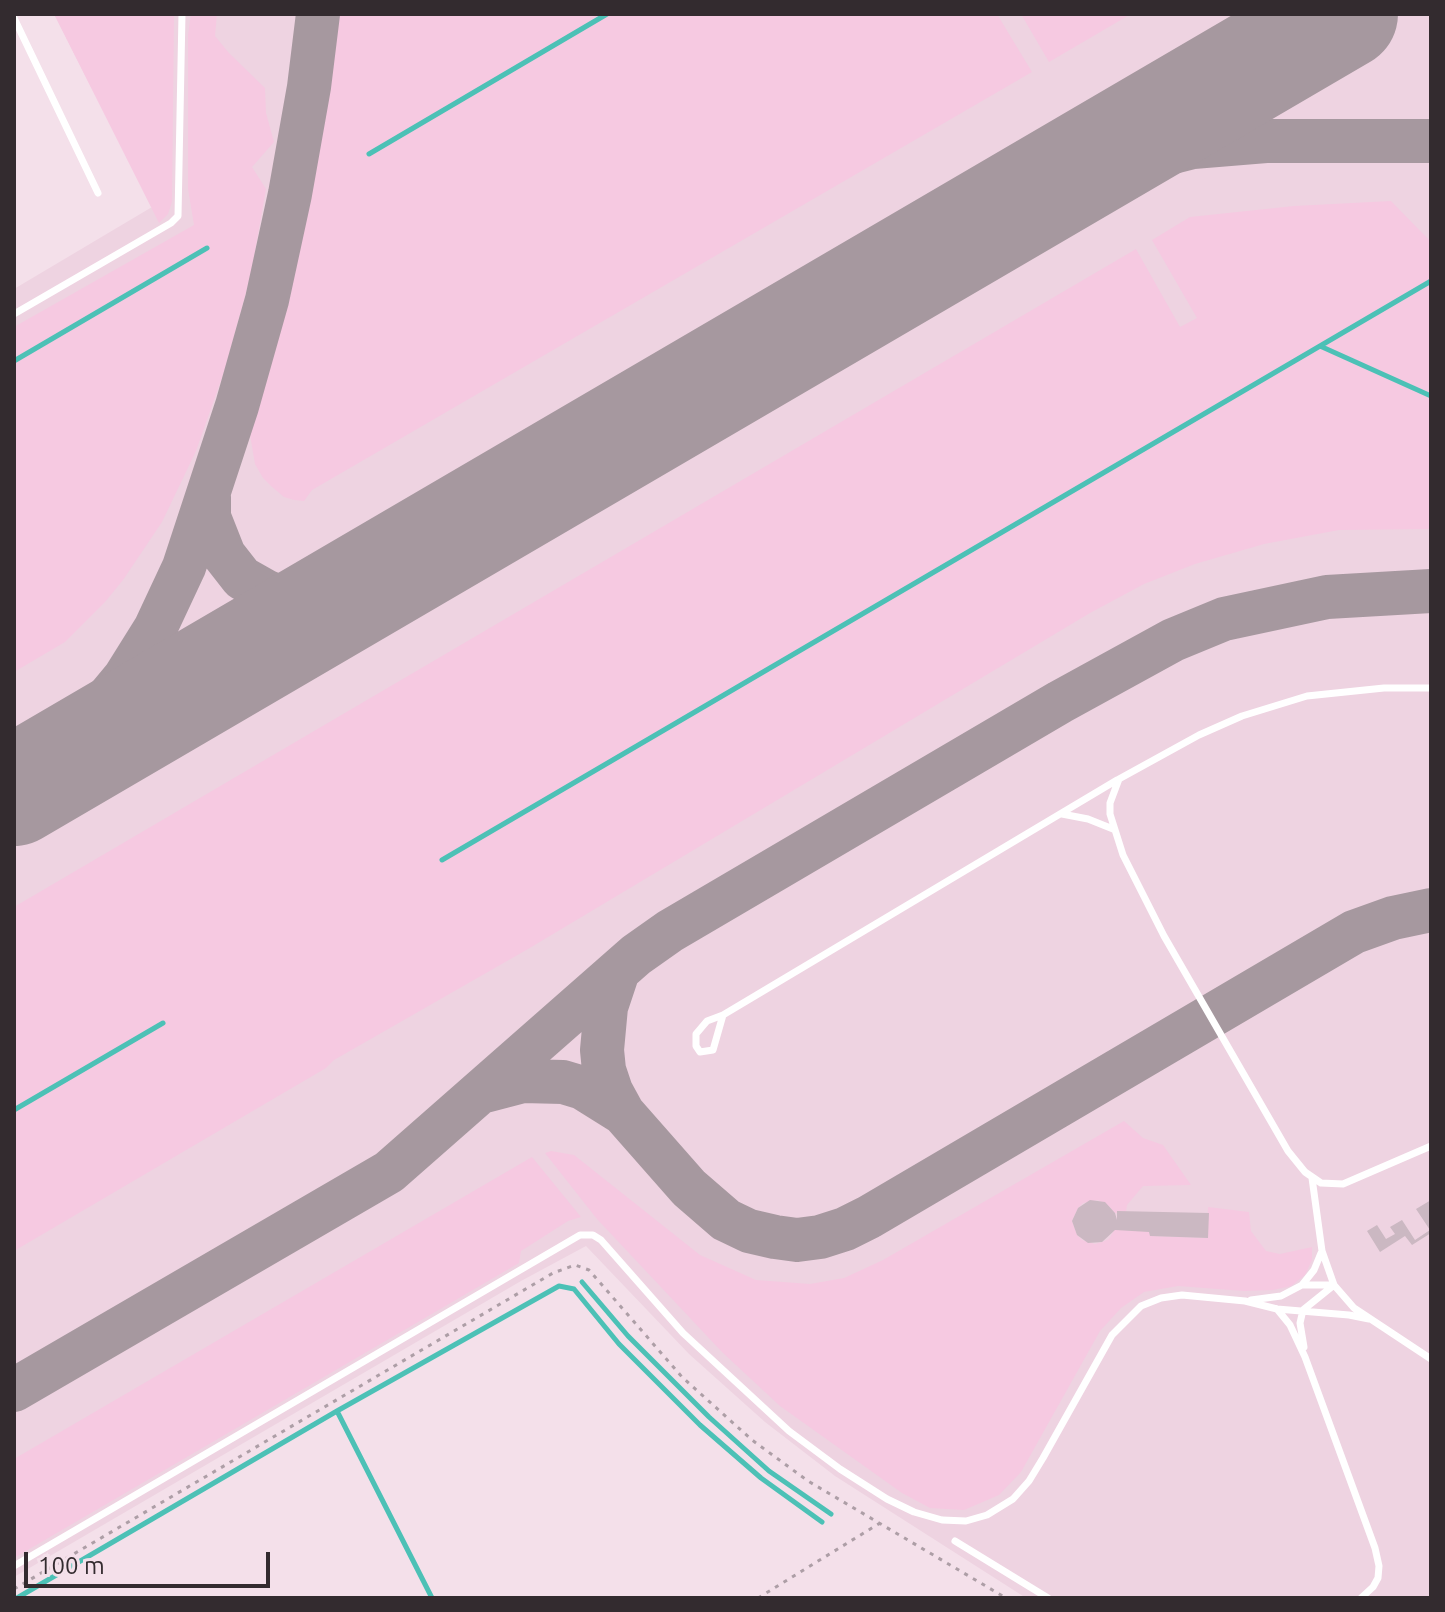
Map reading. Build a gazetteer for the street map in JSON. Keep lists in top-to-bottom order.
{
  "scale_bar": "100 m"
}
